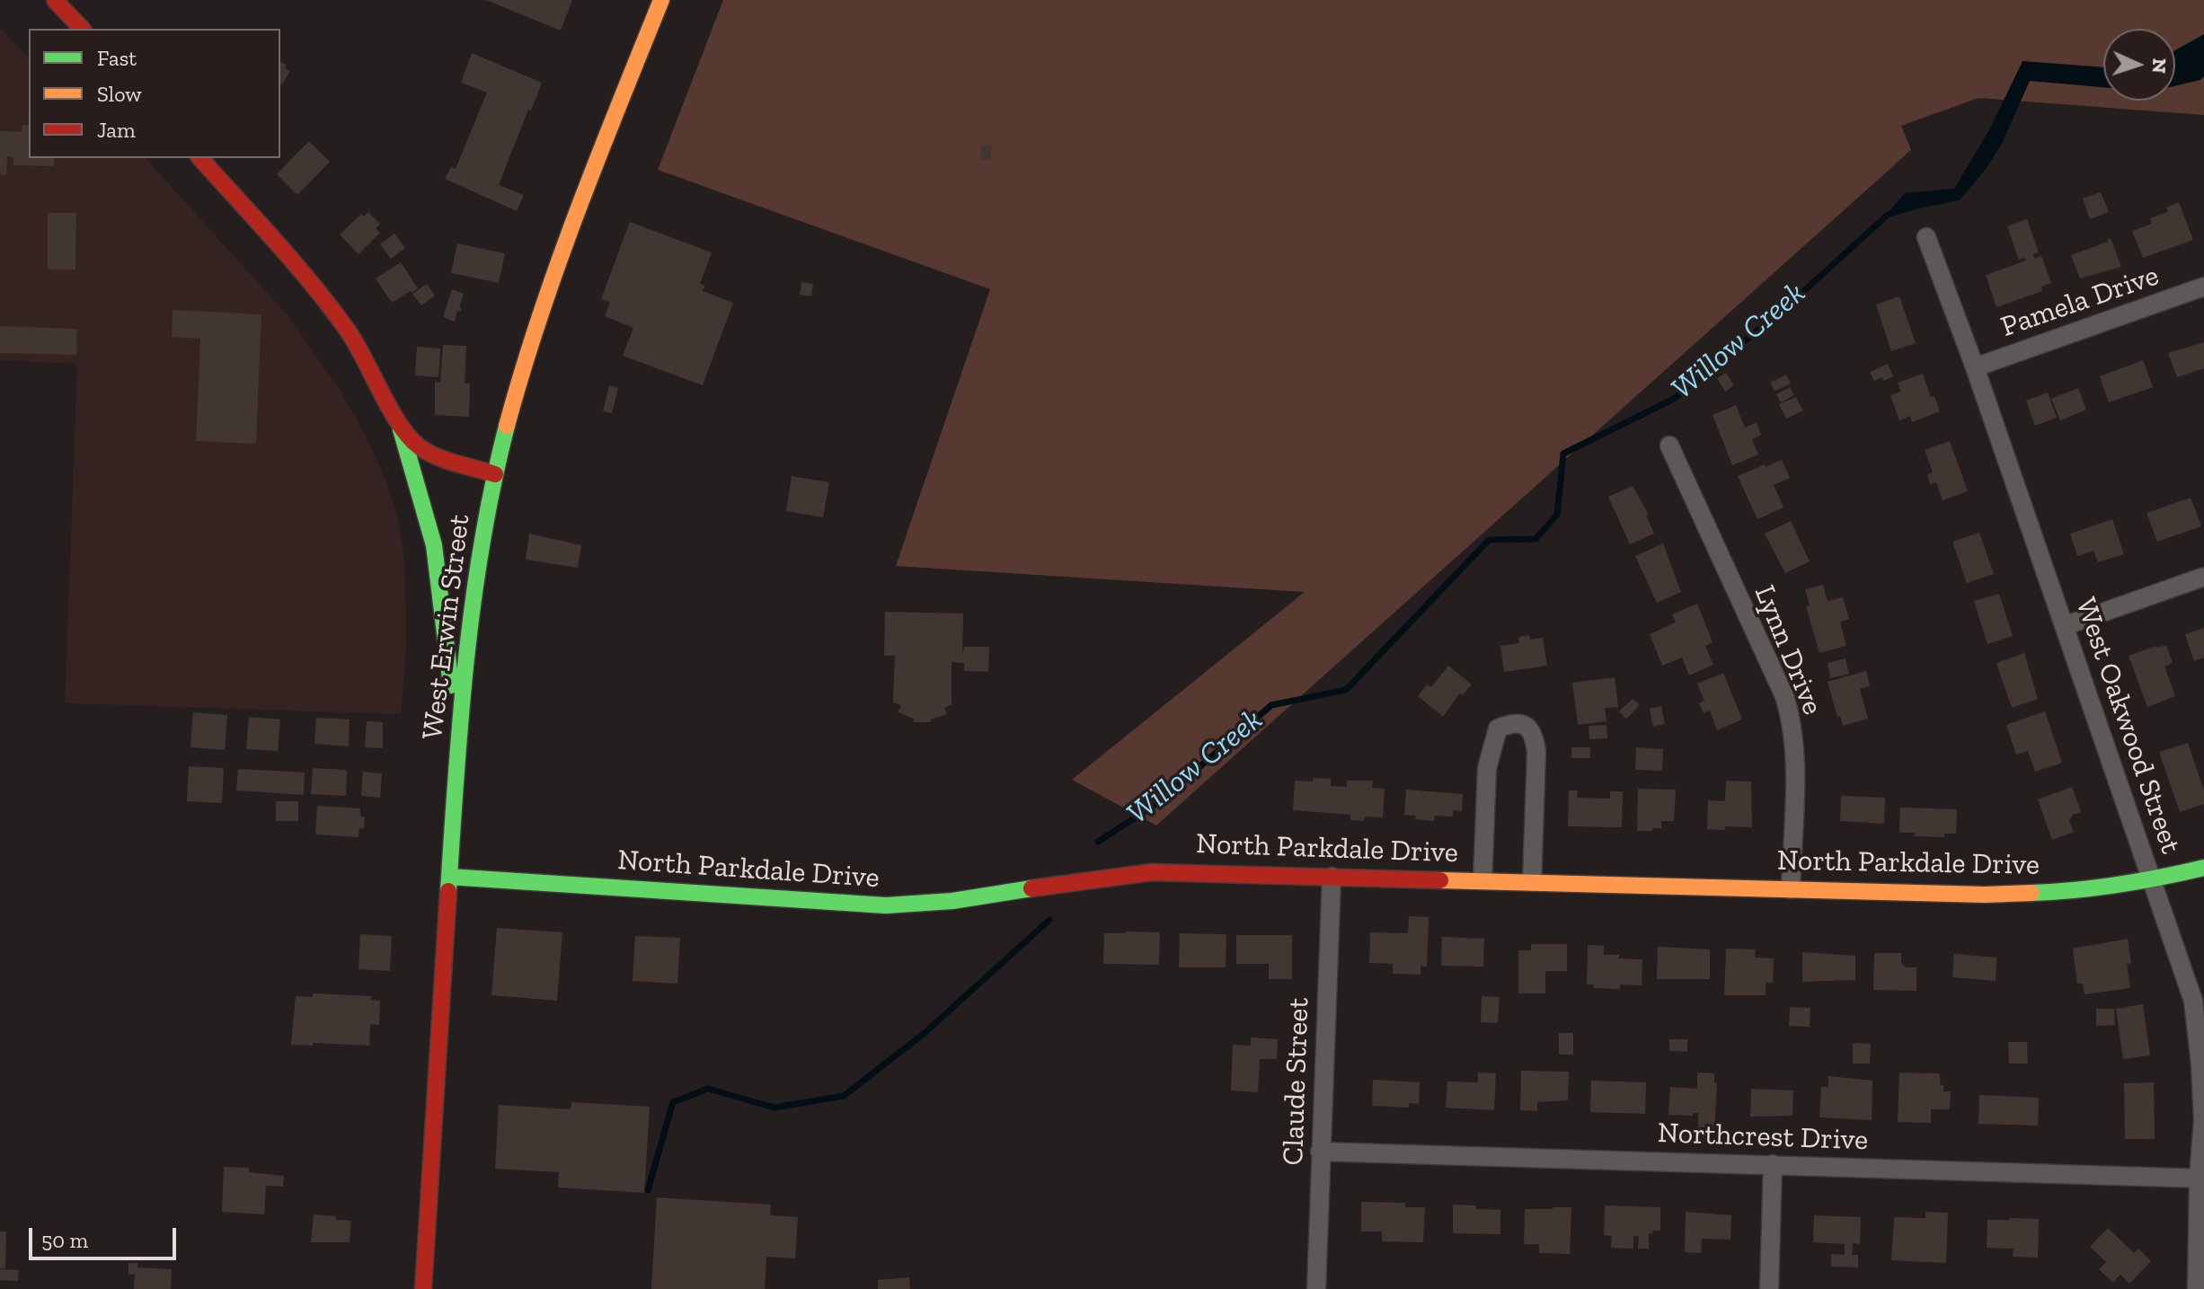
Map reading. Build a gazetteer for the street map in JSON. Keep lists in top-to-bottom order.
{
  "streets": {
    "street": [
      "Pamela Drive",
      "West Erwin Street",
      "Lynn Drive",
      "West Oakwood Street",
      "North Parkdale Drive",
      "Claude Street",
      "Northcrest Drive"
    ]
  },
  "crossings": [
    ["Pamela Drive", "West Oakwood Street"],
    ["West Erwin Street", "North Parkdale Drive"],
    ["Lynn Drive", "North Parkdale Drive"],
    ["West Oakwood Street", "North Parkdale Drive"],
    ["West Oakwood Street", "Northcrest Drive"],
    ["North Parkdale Drive", "Claude Street"],
    ["Claude Street", "Northcrest Drive"]
  ],
  "water": ["Willow Creek"],
  "legend": ["Fast", "Slow", "Jam"],
  "scale_bar": "50 m",
  "north": "right"
}
